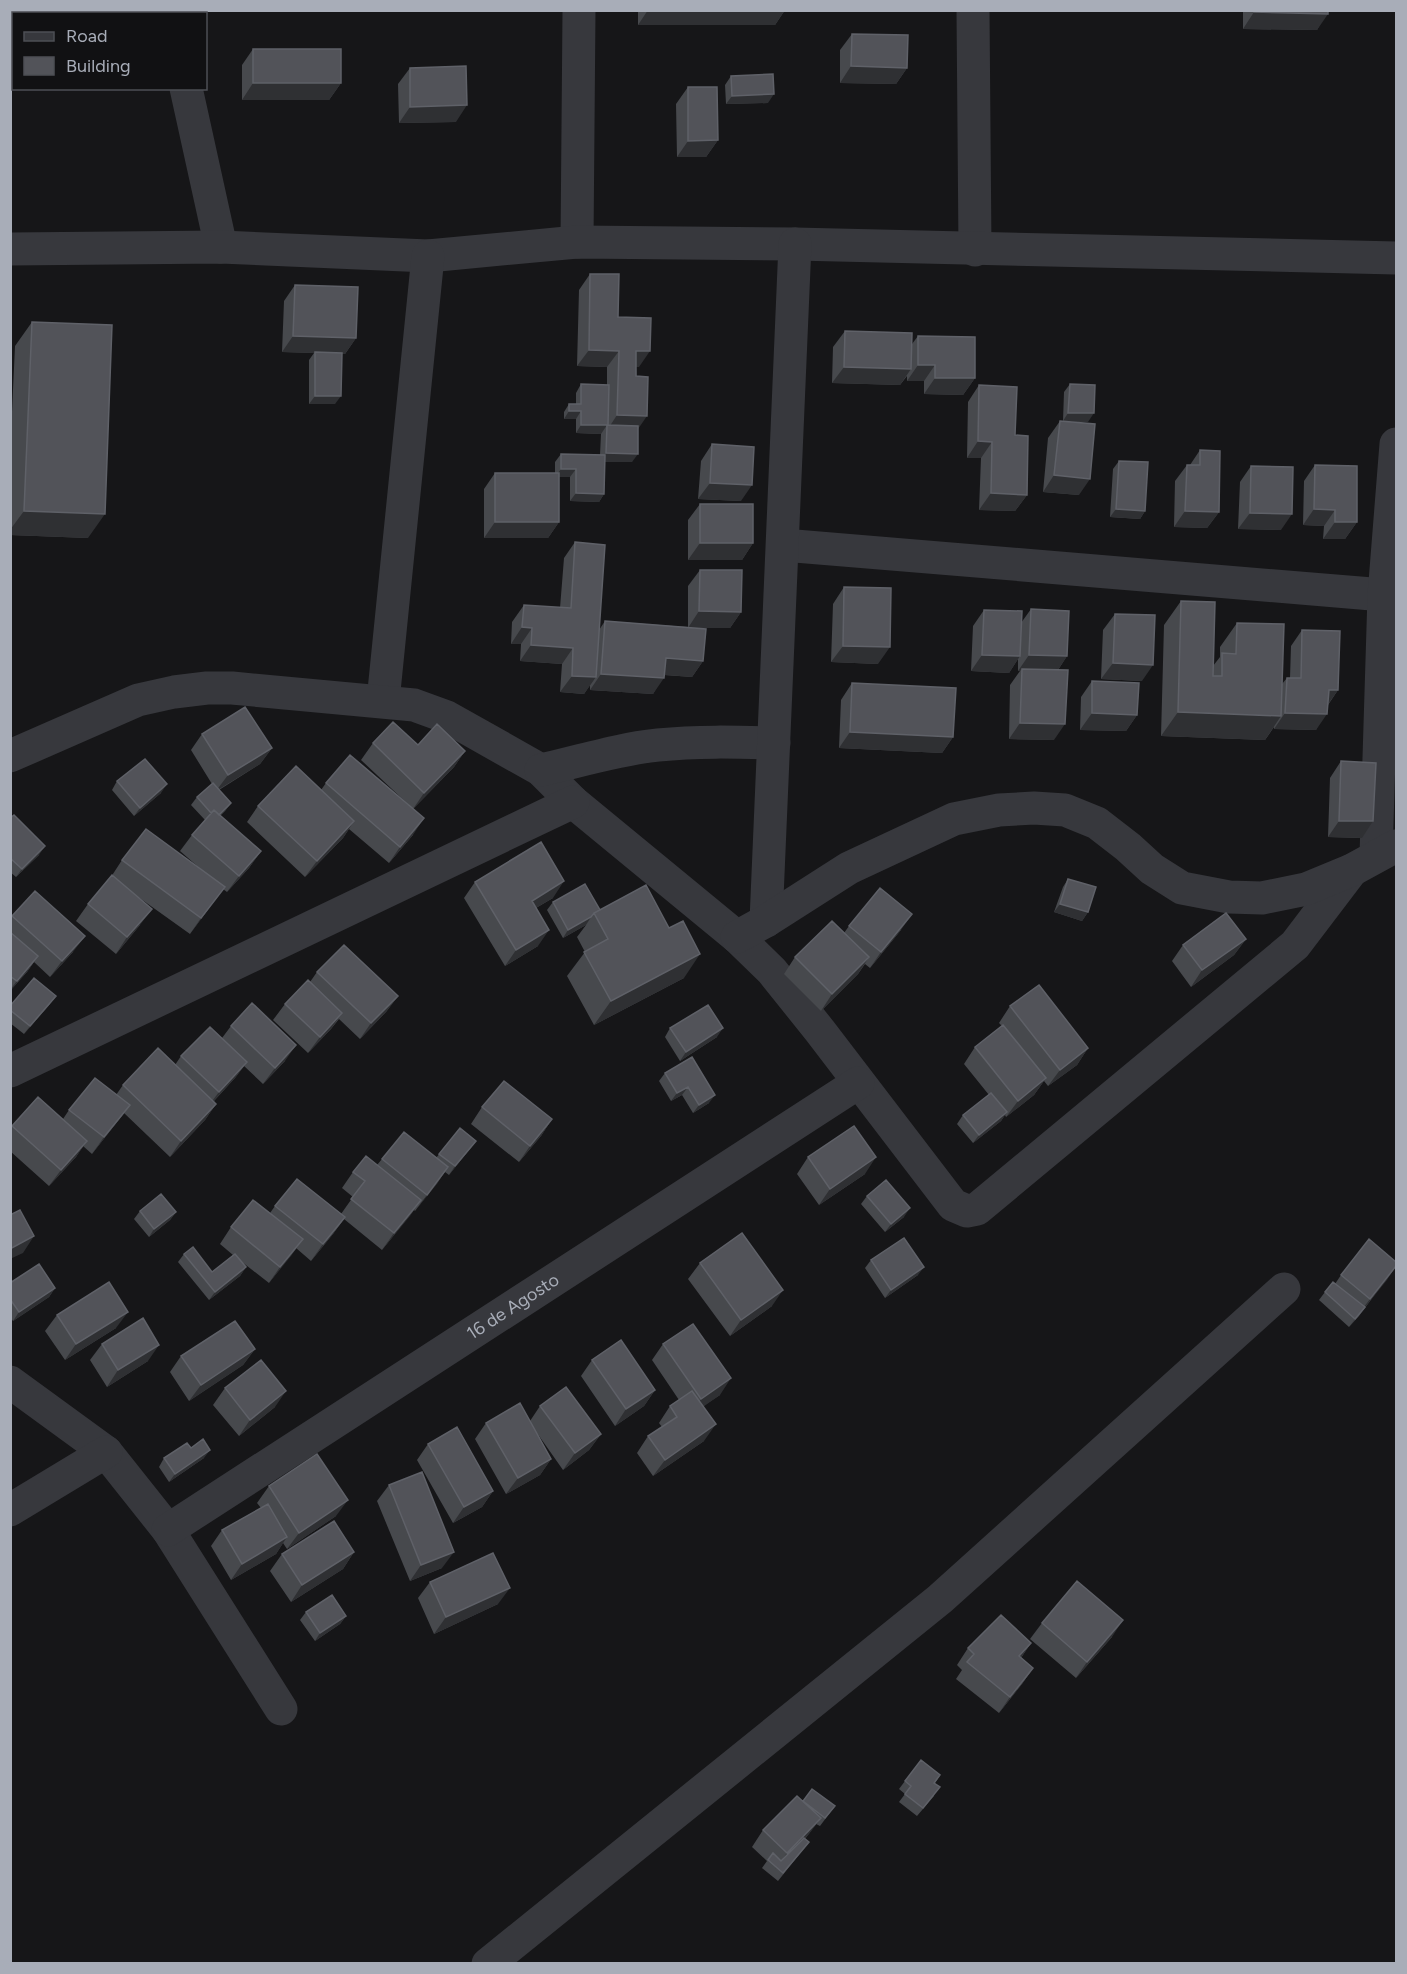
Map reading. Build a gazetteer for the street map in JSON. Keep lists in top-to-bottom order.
{
  "streets": {
    "street": ["16 de Agosto"]
  },
  "legend": ["Road", "Building"]
}
